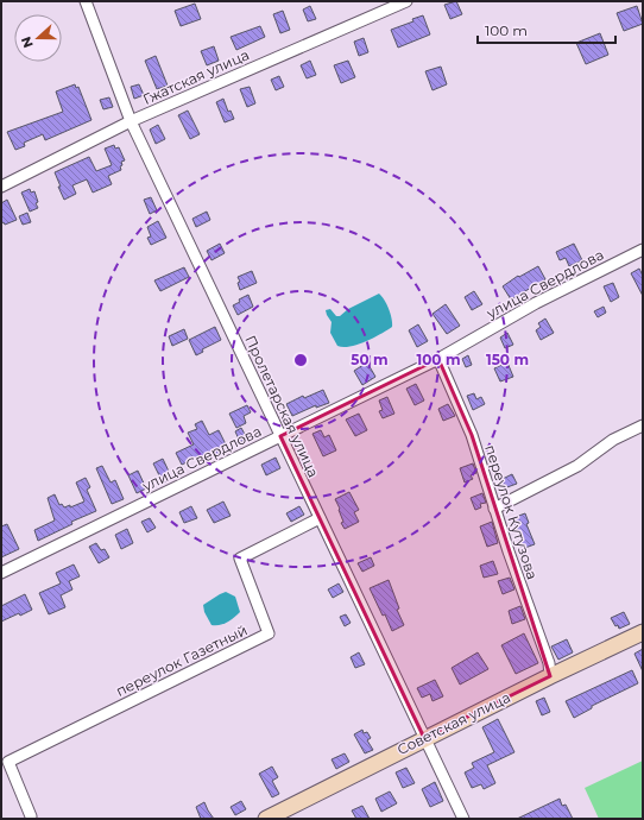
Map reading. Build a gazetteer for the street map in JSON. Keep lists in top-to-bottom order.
{
  "streets": {
    "main road": ["Советская улица"],
    "street": [
      "Гжатская улица",
      "улица Свердлова",
      "Пролетарская улица",
      "переулок Кутузова",
      "переулок Газетный"
    ]
  },
  "crossings": [
    ["Гжатская улица", "Пролетарская улица"],
    ["улица Свердлова", "Пролетарская улица"],
    ["улица Свердлова", "переулок Кутузова"],
    ["Пролетарская улица", "переулок Газетный"],
    ["Пролетарская улица", "Советская улица"],
    ["переулок Кутузова", "Советская улица"]
  ],
  "scale_bar": "100 m",
  "north": "left",
  "rings": ["50 m", "100 m", "150 m"]
}
